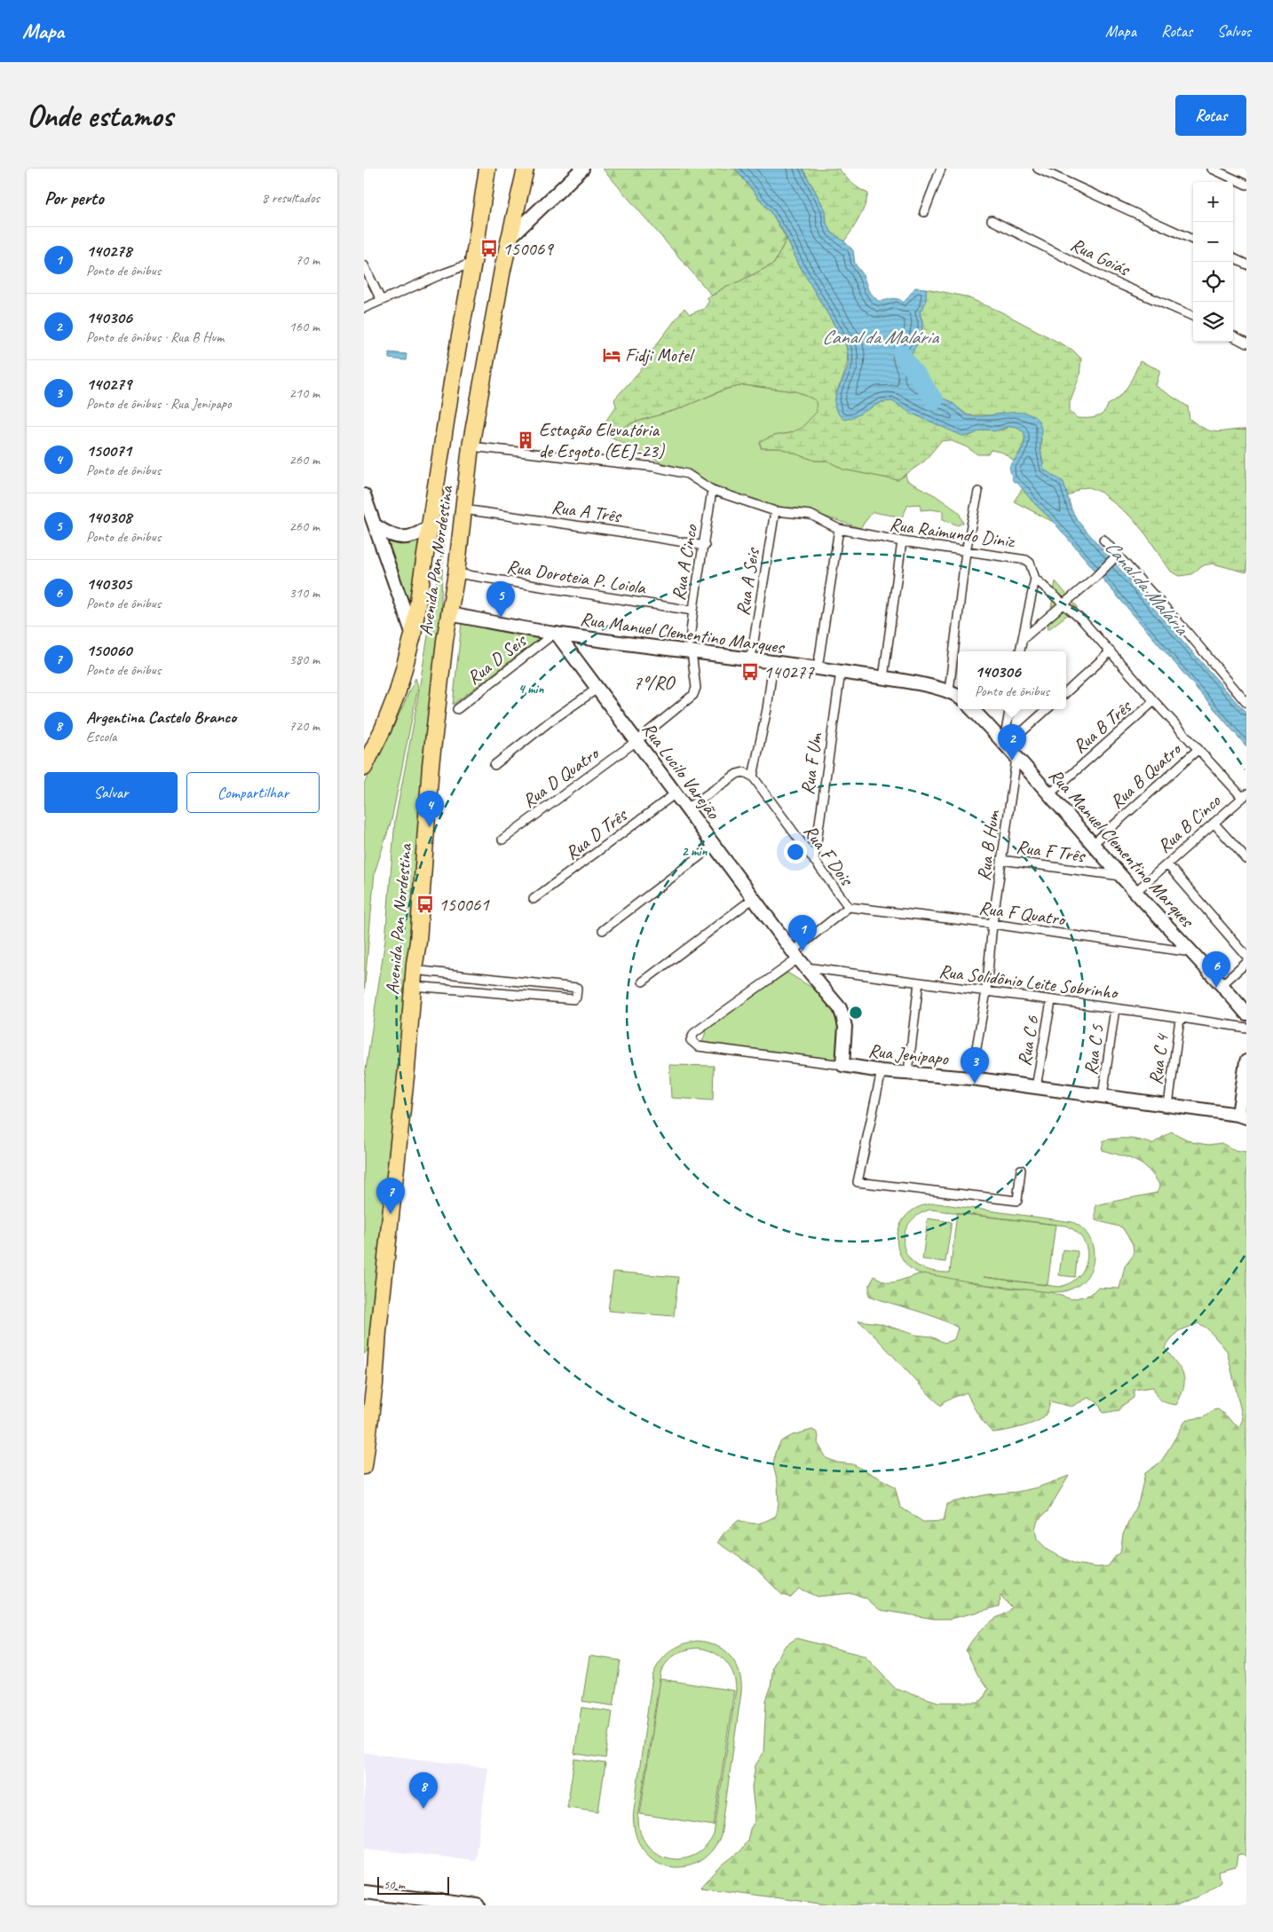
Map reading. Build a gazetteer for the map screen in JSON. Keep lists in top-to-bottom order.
{
  "streets": {
    "highway": ["Avenida Pan Nordestina"],
    "street": [
      "Rua Goiás",
      "Rua A Três",
      "Rua Raimundo Diniz",
      "Rua A Cinco",
      "Rua Doroteia P. Loiola",
      "Rua A Seis",
      "Rua Manuel Clementino Marques",
      "Rua D Seis",
      "Rua B Três",
      "Rua F Um",
      "Rua Lucilo Varejão",
      "Rua B Quatro",
      "Rua D Quatro",
      "Rua B Cinco",
      "Rua D Três",
      "Rua B Hum",
      "Rua F Três",
      "Rua F Dois",
      "Rua F Quatro",
      "Rua Solidônio Leite Sobrinho",
      "Rua C 6",
      "Rua C 5",
      "Rua Jenipapo",
      "Rua C 4"
    ]
  },
  "crossings": [
    ["Rua A Três", "Avenida Pan Nordestina"],
    ["Rua A Três", "Rua A Cinco"],
    ["Rua Raimundo Diniz", "Avenida Pan Nordestina"],
    ["Rua Raimundo Diniz", "Rua A Cinco"],
    ["Rua Raimundo Diniz", "Rua A Seis"],
    ["Rua Raimundo Diniz", "Rua B Três"],
    ["Rua Raimundo Diniz", "Rua B Quatro"],
    ["Rua Raimundo Diniz", "Rua B Cinco"],
    ["Avenida Pan Nordestina", "Rua Doroteia P. Loiola"],
    ["Avenida Pan Nordestina", "Rua Manuel Clementino Marques"],
    ["Rua A Cinco", "Rua Doroteia P. Loiola"],
    ["Rua A Cinco", "Rua Manuel Clementino Marques"],
    ["Rua A Cinco", "Rua Lucilo Varejão"],
    ["Rua A Cinco", "Rua D Quatro"],
    ["Rua A Seis", "Rua Manuel Clementino Marques"],
    ["Rua Manuel Clementino Marques", "Rua D Seis"],
    ["Rua Manuel Clementino Marques", "Rua B Três"],
    ["Rua Manuel Clementino Marques", "Rua F Um"],
    ["Rua Manuel Clementino Marques", "Rua Lucilo Varejão"],
    ["Rua Manuel Clementino Marques", "Rua B Quatro"],
    ["Rua Manuel Clementino Marques", "Rua B Cinco"],
    ["Rua Manuel Clementino Marques", "Rua B Hum"],
    ["Rua Manuel Clementino Marques", "Rua F Três"],
    ["Rua Manuel Clementino Marques", "Rua F Quatro"],
    ["Rua D Seis", "Rua Lucilo Varejão"],
    ["Rua F Um", "Rua F Dois"],
    ["Rua Lucilo Varejão", "Rua D Quatro"],
    ["Rua Lucilo Varejão", "Rua D Três"],
    ["Rua Lucilo Varejão", "Rua Solidônio Leite Sobrinho"],
    ["Rua Lucilo Varejão", "Rua Jenipapo"],
    ["Rua B Hum", "Rua F Três"],
    ["Rua B Hum", "Rua F Quatro"],
    ["Rua B Hum", "Rua Solidônio Leite Sobrinho"],
    ["Rua B Hum", "Rua Jenipapo"],
    ["Rua F Dois", "Rua F Quatro"],
    ["Rua Solidônio Leite Sobrinho", "Rua C 6"],
    ["Rua Solidônio Leite Sobrinho", "Rua C 5"],
    ["Rua Solidônio Leite Sobrinho", "Rua Jenipapo"],
    ["Rua Solidônio Leite Sobrinho", "Rua C 4"],
    ["Rua C 6", "Rua Jenipapo"],
    ["Rua C 5", "Rua Jenipapo"],
    ["Rua Jenipapo", "Rua C 4"]
  ],
  "districts": ["7º/RO"],
  "water": ["Canal da Malária"],
  "places": {
    "bus stop": ["150069", "140277", "150061"],
    "hotel": ["Fidji Motel"],
    "building": ["Estação Elevatória de Esgoto (EEJ-23)"]
  },
  "scale_bar": "50 m",
  "page": {
    "header": "Mapa",
    "nav": ["Mapa", "Rotas", "Salvos"],
    "buttons": [
      "Rotas",
      ["Salvar", "Compartilhar"]
    ],
    "title": "Onde estamos",
    "heading": ["Por perto", "8 resultados"],
    "map_buttons": ["+", "−"],
    "list": [
      {
        "mark": "1",
        "name": "140278",
        "note": "Ponto de ônibus",
        "value": "70 m"
      },
      {
        "mark": "2",
        "name": "140306",
        "note": "Ponto de ônibus · Rua B Hum",
        "value": "160 m"
      },
      {
        "mark": "3",
        "name": "140279",
        "note": "Ponto de ônibus · Rua Jenipapo",
        "value": "210 m"
      },
      {
        "mark": "4",
        "name": "150071",
        "note": "Ponto de ônibus",
        "value": "260 m"
      },
      {
        "mark": "5",
        "name": "140308",
        "note": "Ponto de ônibus",
        "value": "260 m"
      },
      {
        "mark": "6",
        "name": "140305",
        "note": "Ponto de ônibus",
        "value": "310 m"
      },
      {
        "mark": "7",
        "name": "150060",
        "note": "Ponto de ônibus",
        "value": "380 m"
      },
      {
        "mark": "8",
        "name": "Argentina Castelo Branco",
        "note": "Escola",
        "value": "720 m"
      }
    ],
    "pins": [
      "5",
      "2",
      "4",
      "1",
      "6",
      "3",
      "7",
      "8"
    ],
    "popup": ["140306", "Ponto de ônibus"],
    "scale": "50 m"
  },
  "rings": ["4 min", "2 min"]
}
